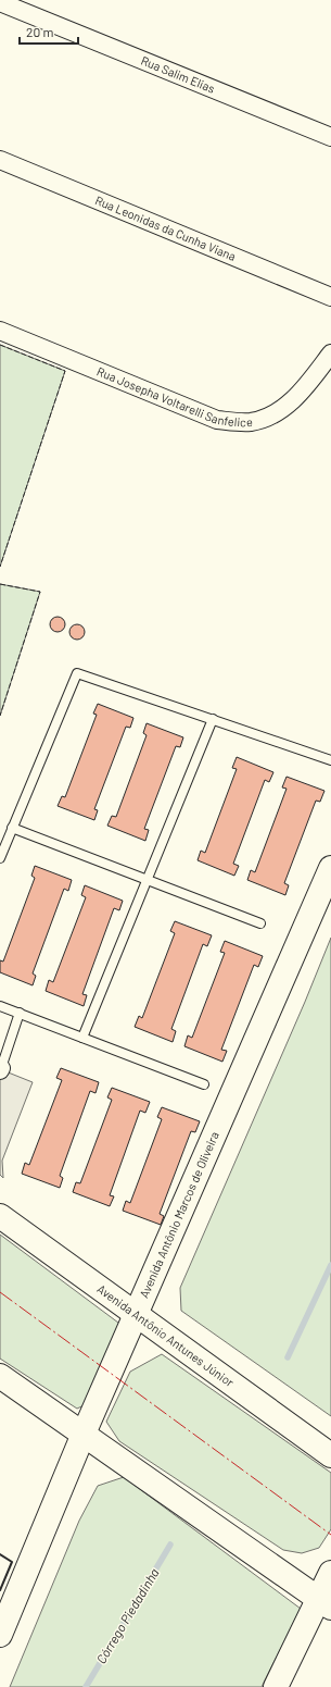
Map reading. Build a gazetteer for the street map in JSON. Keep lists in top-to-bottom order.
{
  "streets": {
    "main road": ["Avenida Antônio Marcos de Oliveira", "Avenida Antônio Antunes Júnior"],
    "street": ["Rua Salim Elias", "Rua Leonidas da Cunha Viana", "Rua Josepha Voltarelli Sanfelice"]
  },
  "crossings": [
    ["Avenida Antônio Marcos de Oliveira", "Avenida Antônio Antunes Júnior"]
  ],
  "water": ["Córrego Piedadinha"],
  "scale_bar": "20 m"
}
